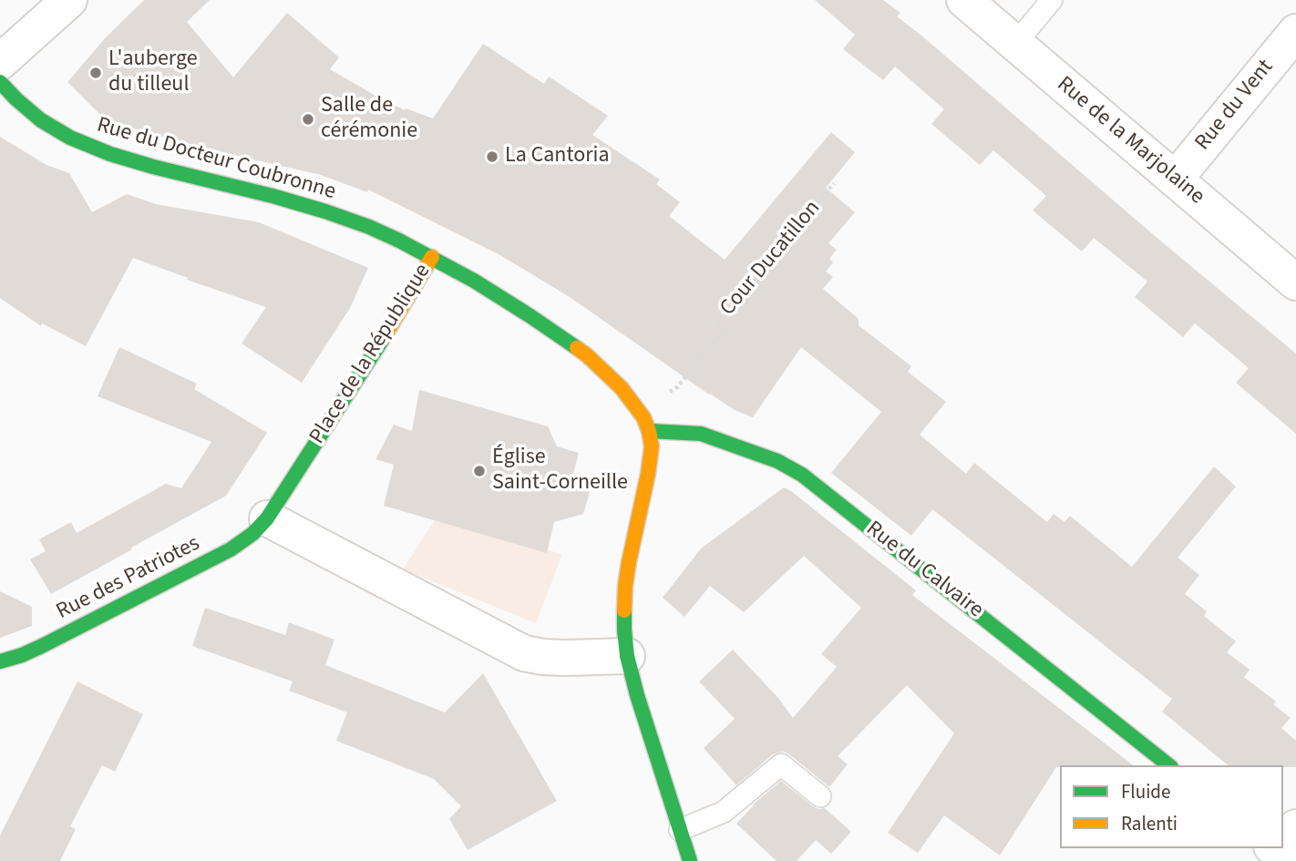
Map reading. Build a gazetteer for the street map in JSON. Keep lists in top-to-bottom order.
{
  "streets": {
    "street": [
      "Rue du Vent",
      "Rue de la Marjolaine",
      "Rue du Docteur Coubronne",
      "Place de la République",
      "Rue du Calvaire",
      "Rue des Patriotes"
    ],
    "path": ["Cour Ducatillon"]
  },
  "crossings": [
    ["Rue du Vent", "Rue de la Marjolaine"],
    ["Rue du Docteur Coubronne", "Place de la République"],
    ["Cour Ducatillon", "Place de la République"],
    ["Place de la République", "Rue du Calvaire"],
    ["Place de la République", "Rue des Patriotes"]
  ],
  "places": [
    "L'auberge du tilleul",
    "Salle de cérémonie",
    "La Cantoria",
    "Église Saint-Corneille"
  ],
  "legend": ["Fluide", "Ralenti"]
}
